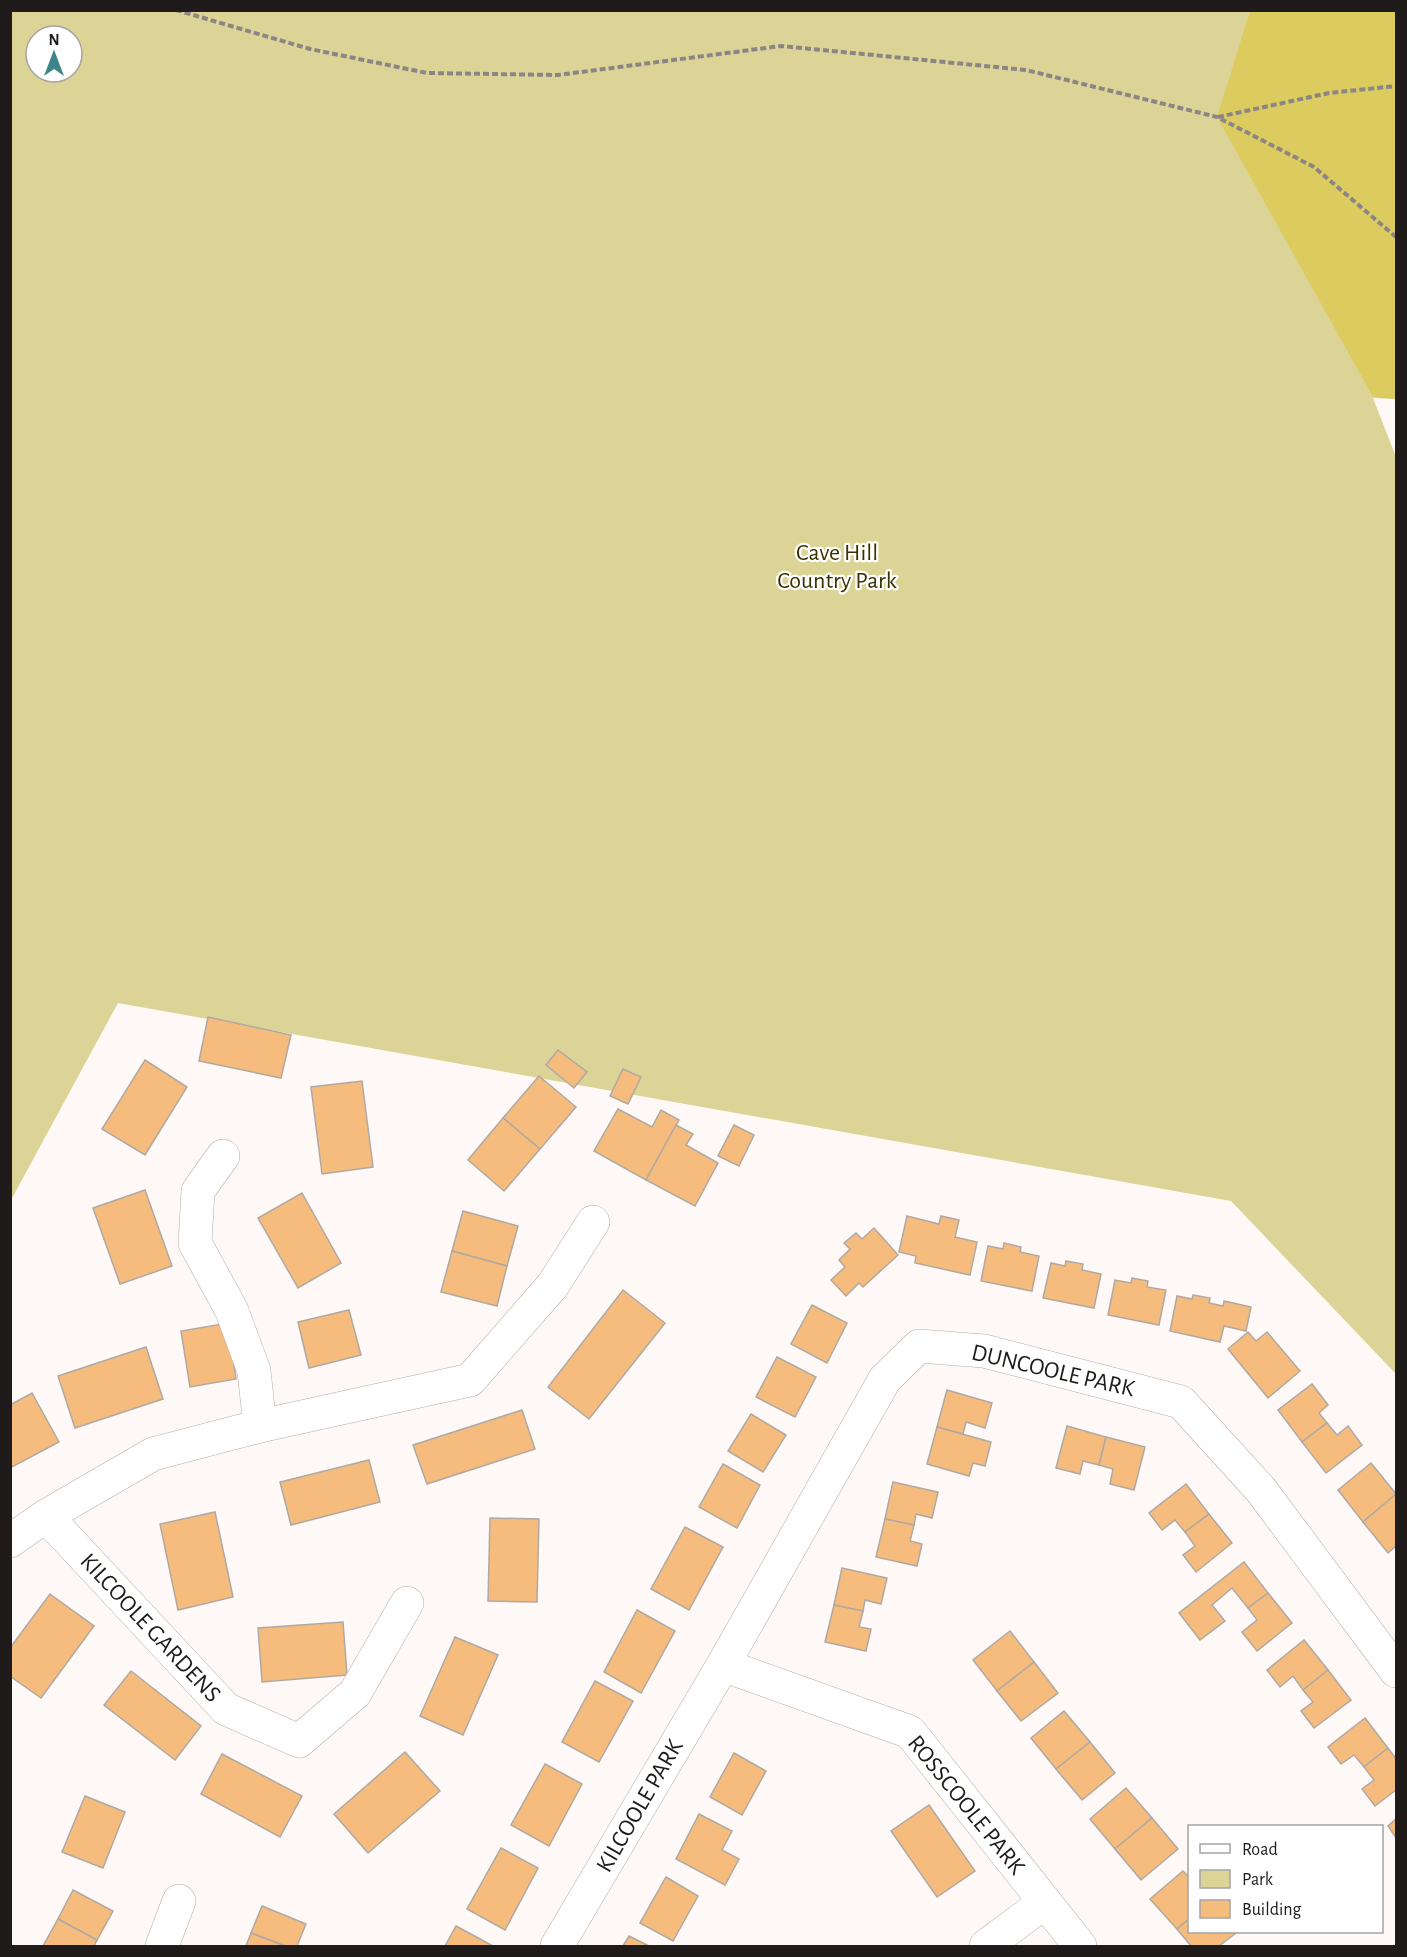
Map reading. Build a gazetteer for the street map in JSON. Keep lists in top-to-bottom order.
{
  "streets": {
    "street": [
      "DUNCOOLE PARK",
      "KILCOOLE GARDENS",
      "ROSSCOOLE PARK",
      "KILCOOLE PARK"
    ]
  },
  "crossings": [
    ["DUNCOOLE PARK", "ROSSCOOLE PARK"],
    ["DUNCOOLE PARK", "KILCOOLE PARK"],
    ["ROSSCOOLE PARK", "KILCOOLE PARK"]
  ],
  "parks": ["Cave Hill Country Park"],
  "legend": ["Road", "Park", "Building"],
  "north": "top"
}
